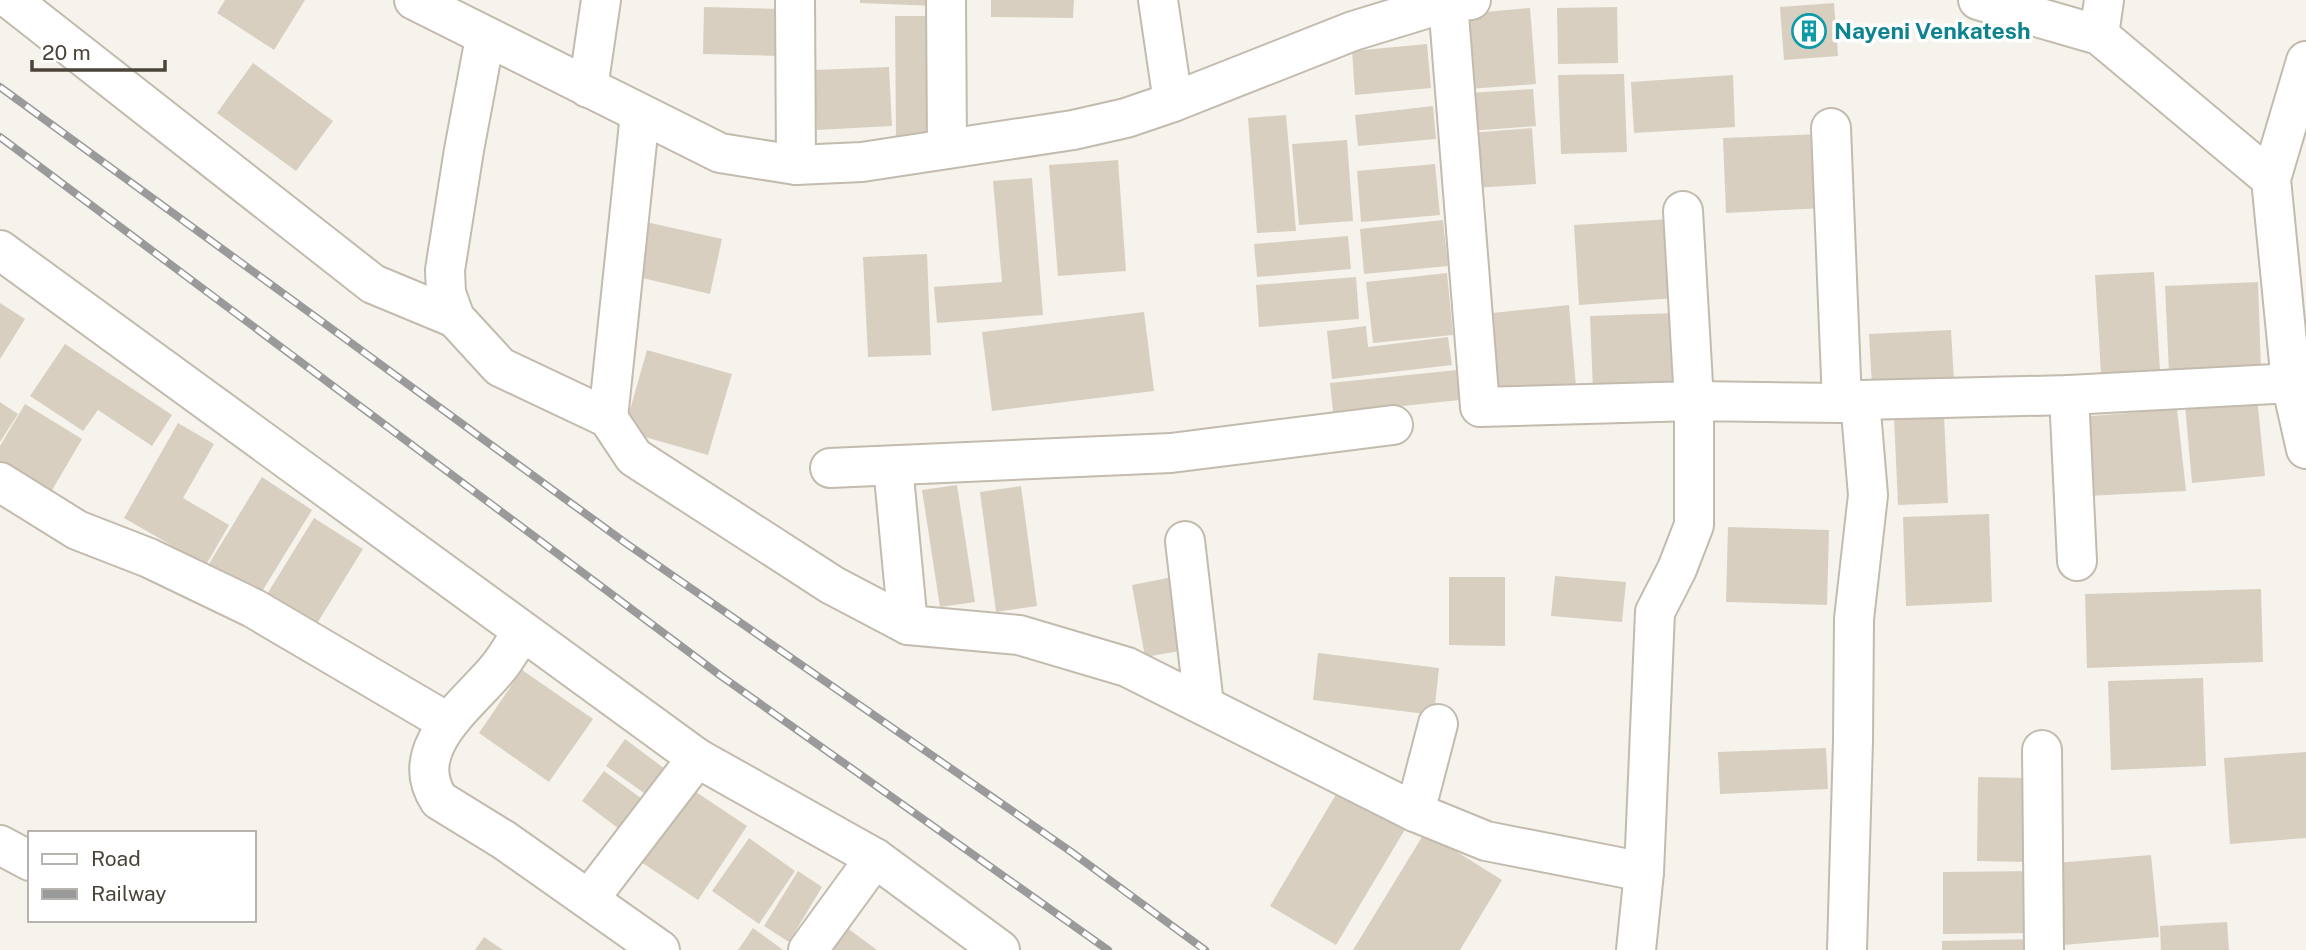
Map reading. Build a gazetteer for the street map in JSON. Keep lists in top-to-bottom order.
{
  "places": {
    "building": ["Nayeni Venkatesh"]
  },
  "legend": ["Road", "Railway"],
  "scale_bar": "20 m"
}
